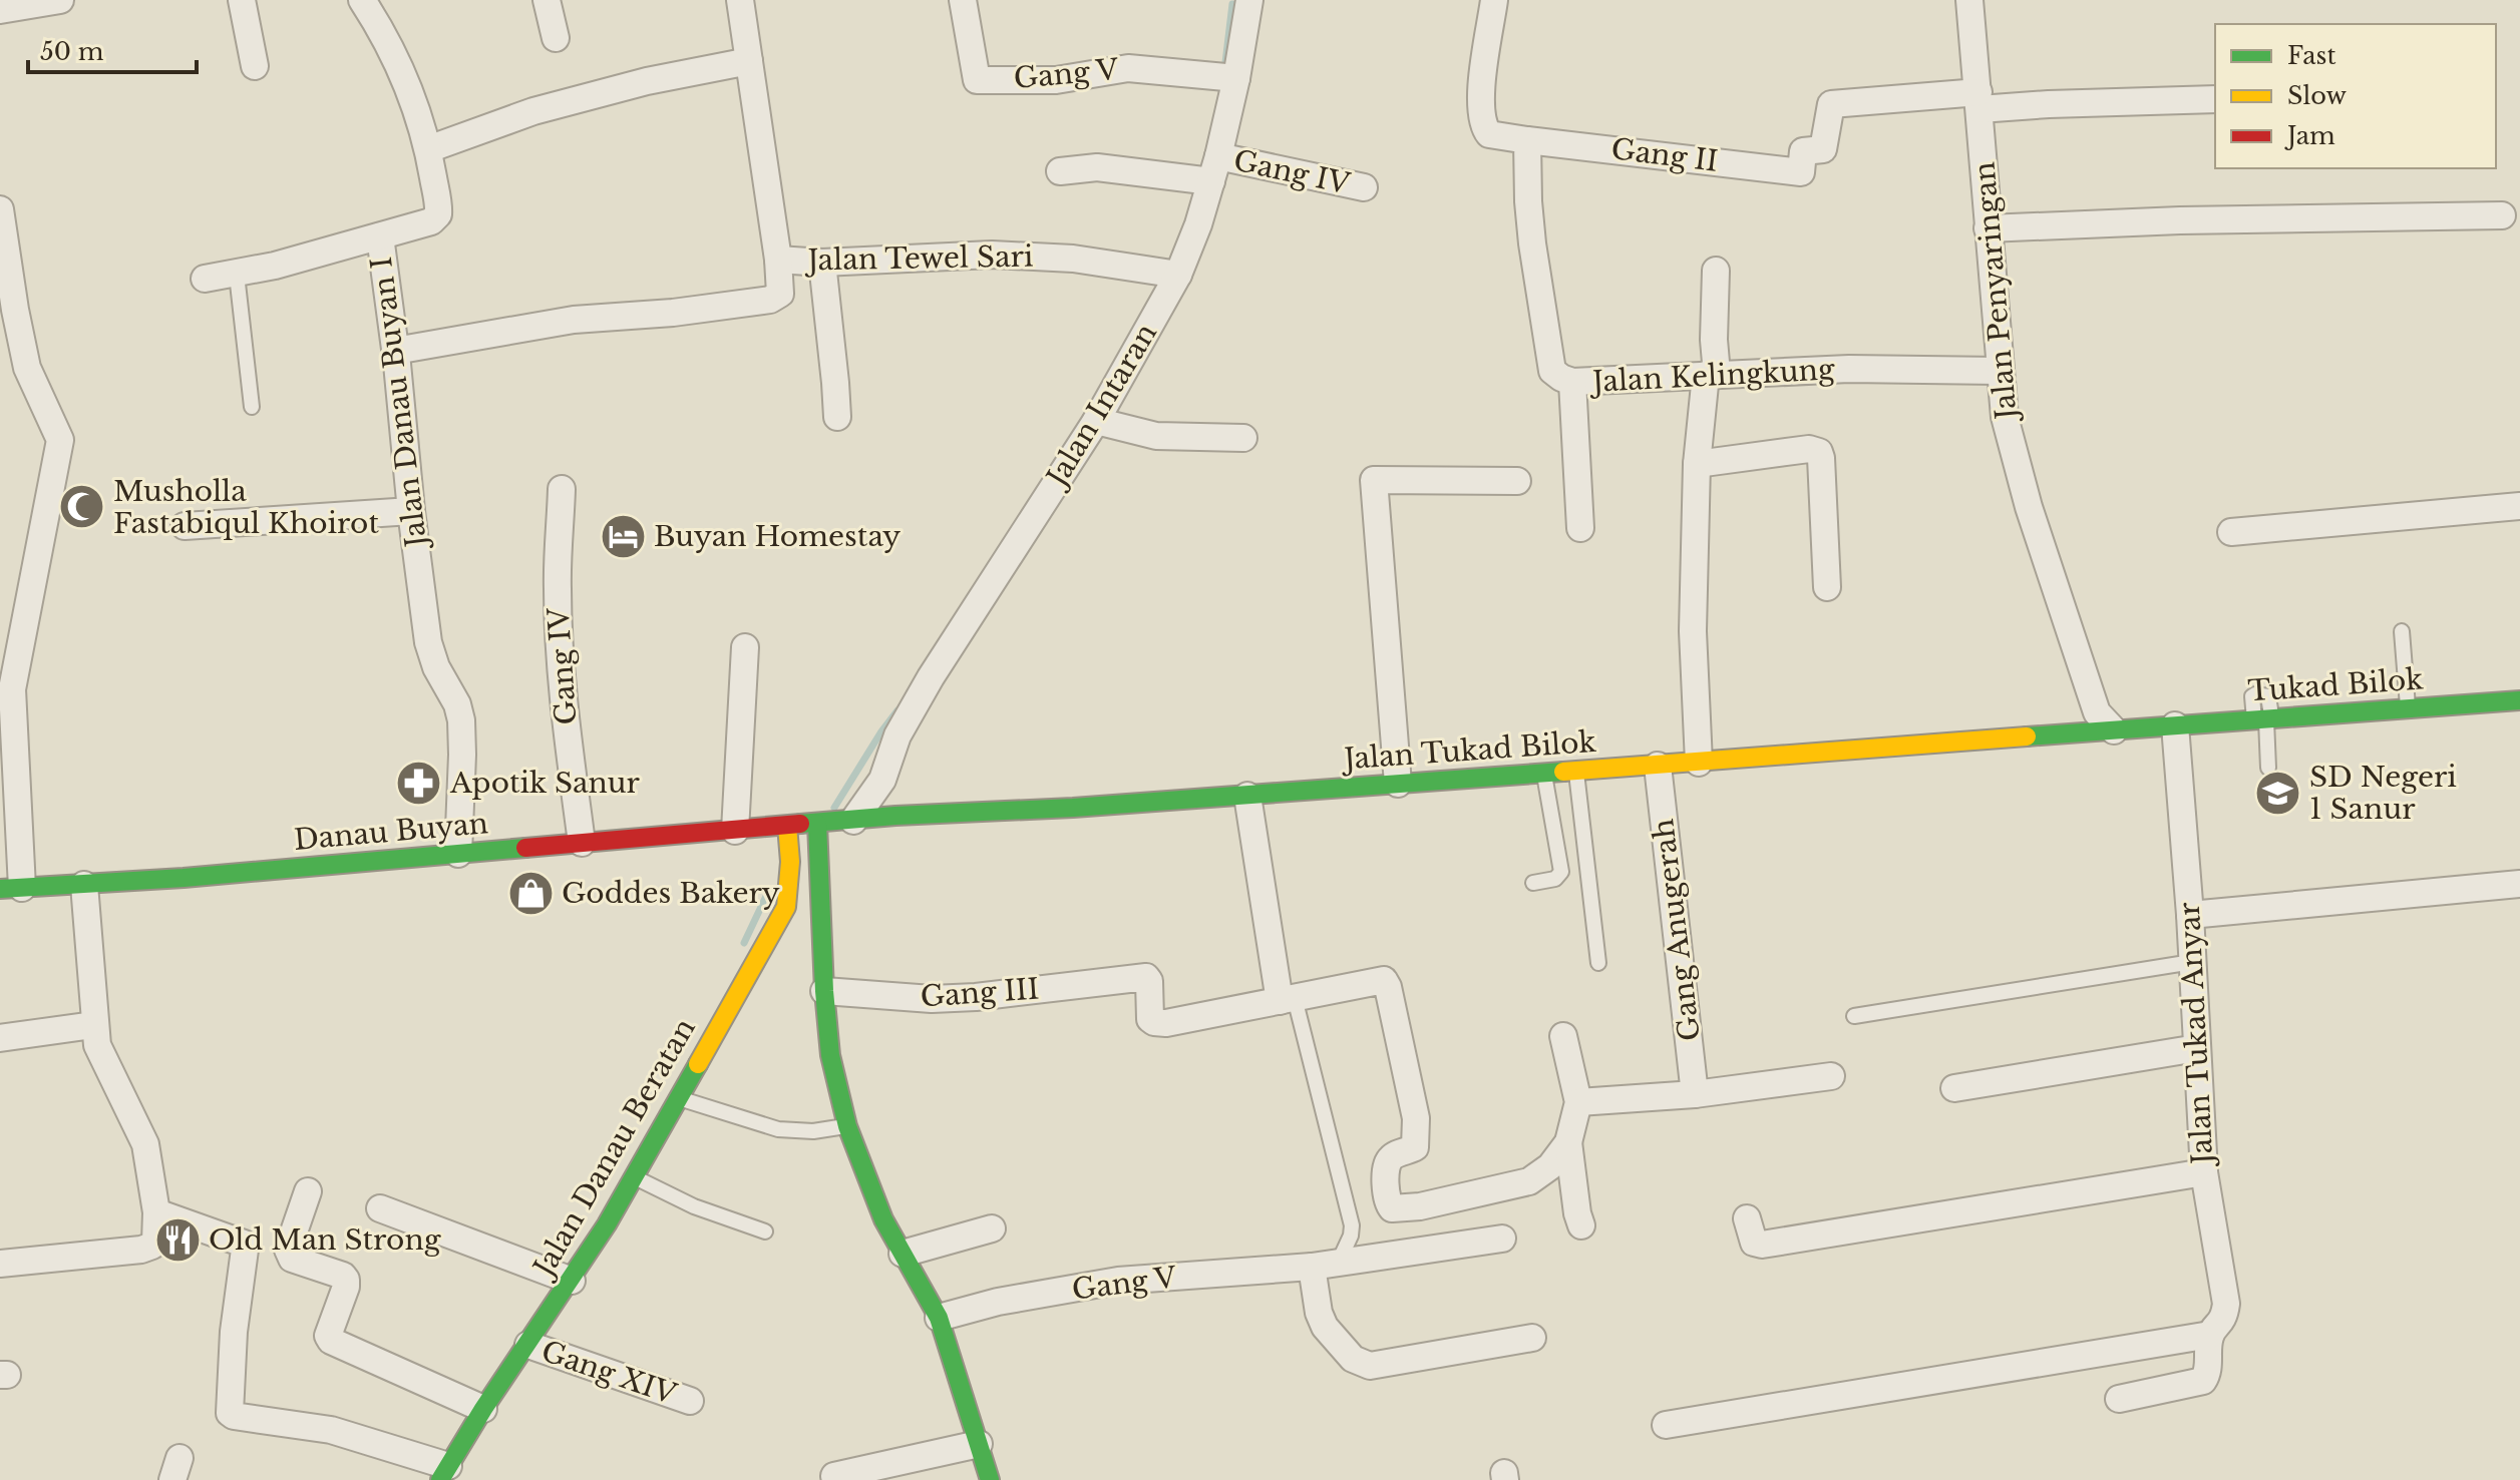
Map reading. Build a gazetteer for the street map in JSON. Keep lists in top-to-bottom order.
{
  "streets": {
    "street": [
      "Gang V",
      "Gang II",
      "Gang IV",
      "Jalan Tewel Sari",
      "Jalan Penyaringan",
      "Jalan Kelingkung",
      "Jalan Danau Buyan I",
      "Jalan Intaran",
      "Tukad Bilok",
      "Jalan Tukad Bilok",
      "Danau Buyan",
      "Gang Anugerah",
      "Gang III",
      "Jalan Tukad Anyar",
      "Jalan Danau Beratan",
      "Gang XIV"
    ]
  },
  "crossings": [
    ["Gang V", "Jalan Intaran"],
    ["Gang II", "Jalan Penyaringan"],
    ["Gang II", "Jalan Kelingkung"],
    ["Gang IV", "Jalan Intaran"],
    ["Gang IV", "Danau Buyan"],
    ["Jalan Tewel Sari", "Jalan Intaran"],
    ["Jalan Penyaringan", "Jalan Kelingkung"],
    ["Jalan Penyaringan", "Jalan Tukad Bilok"],
    ["Jalan Danau Buyan I", "Danau Buyan"],
    ["Jalan Intaran", "Jalan Tukad Bilok"],
    ["Tukad Bilok", "Jalan Tukad Bilok"],
    ["Tukad Bilok", "Jalan Tukad Anyar"],
    ["Jalan Tukad Bilok", "Danau Buyan"],
    ["Jalan Tukad Bilok", "Gang Anugerah"],
    ["Jalan Tukad Bilok", "Jalan Tukad Anyar"],
    ["Jalan Tukad Bilok", "Jalan Danau Beratan"],
    ["Danau Buyan", "Jalan Danau Beratan"],
    ["Jalan Danau Beratan", "Gang XIV"]
  ],
  "places": {
    "mosque": ["Musholla Fastabiqul Khoirot"],
    "hotel": ["Buyan Homestay"],
    "pharmacy": ["Apotik Sanur"],
    "school or university": ["SD Negeri 1 Sanur"],
    "shop": ["Goddes Bakery"],
    "restaurant": ["Old Man Strong"]
  },
  "legend": ["Fast", "Slow", "Jam"],
  "scale_bar": "50 m"
}
